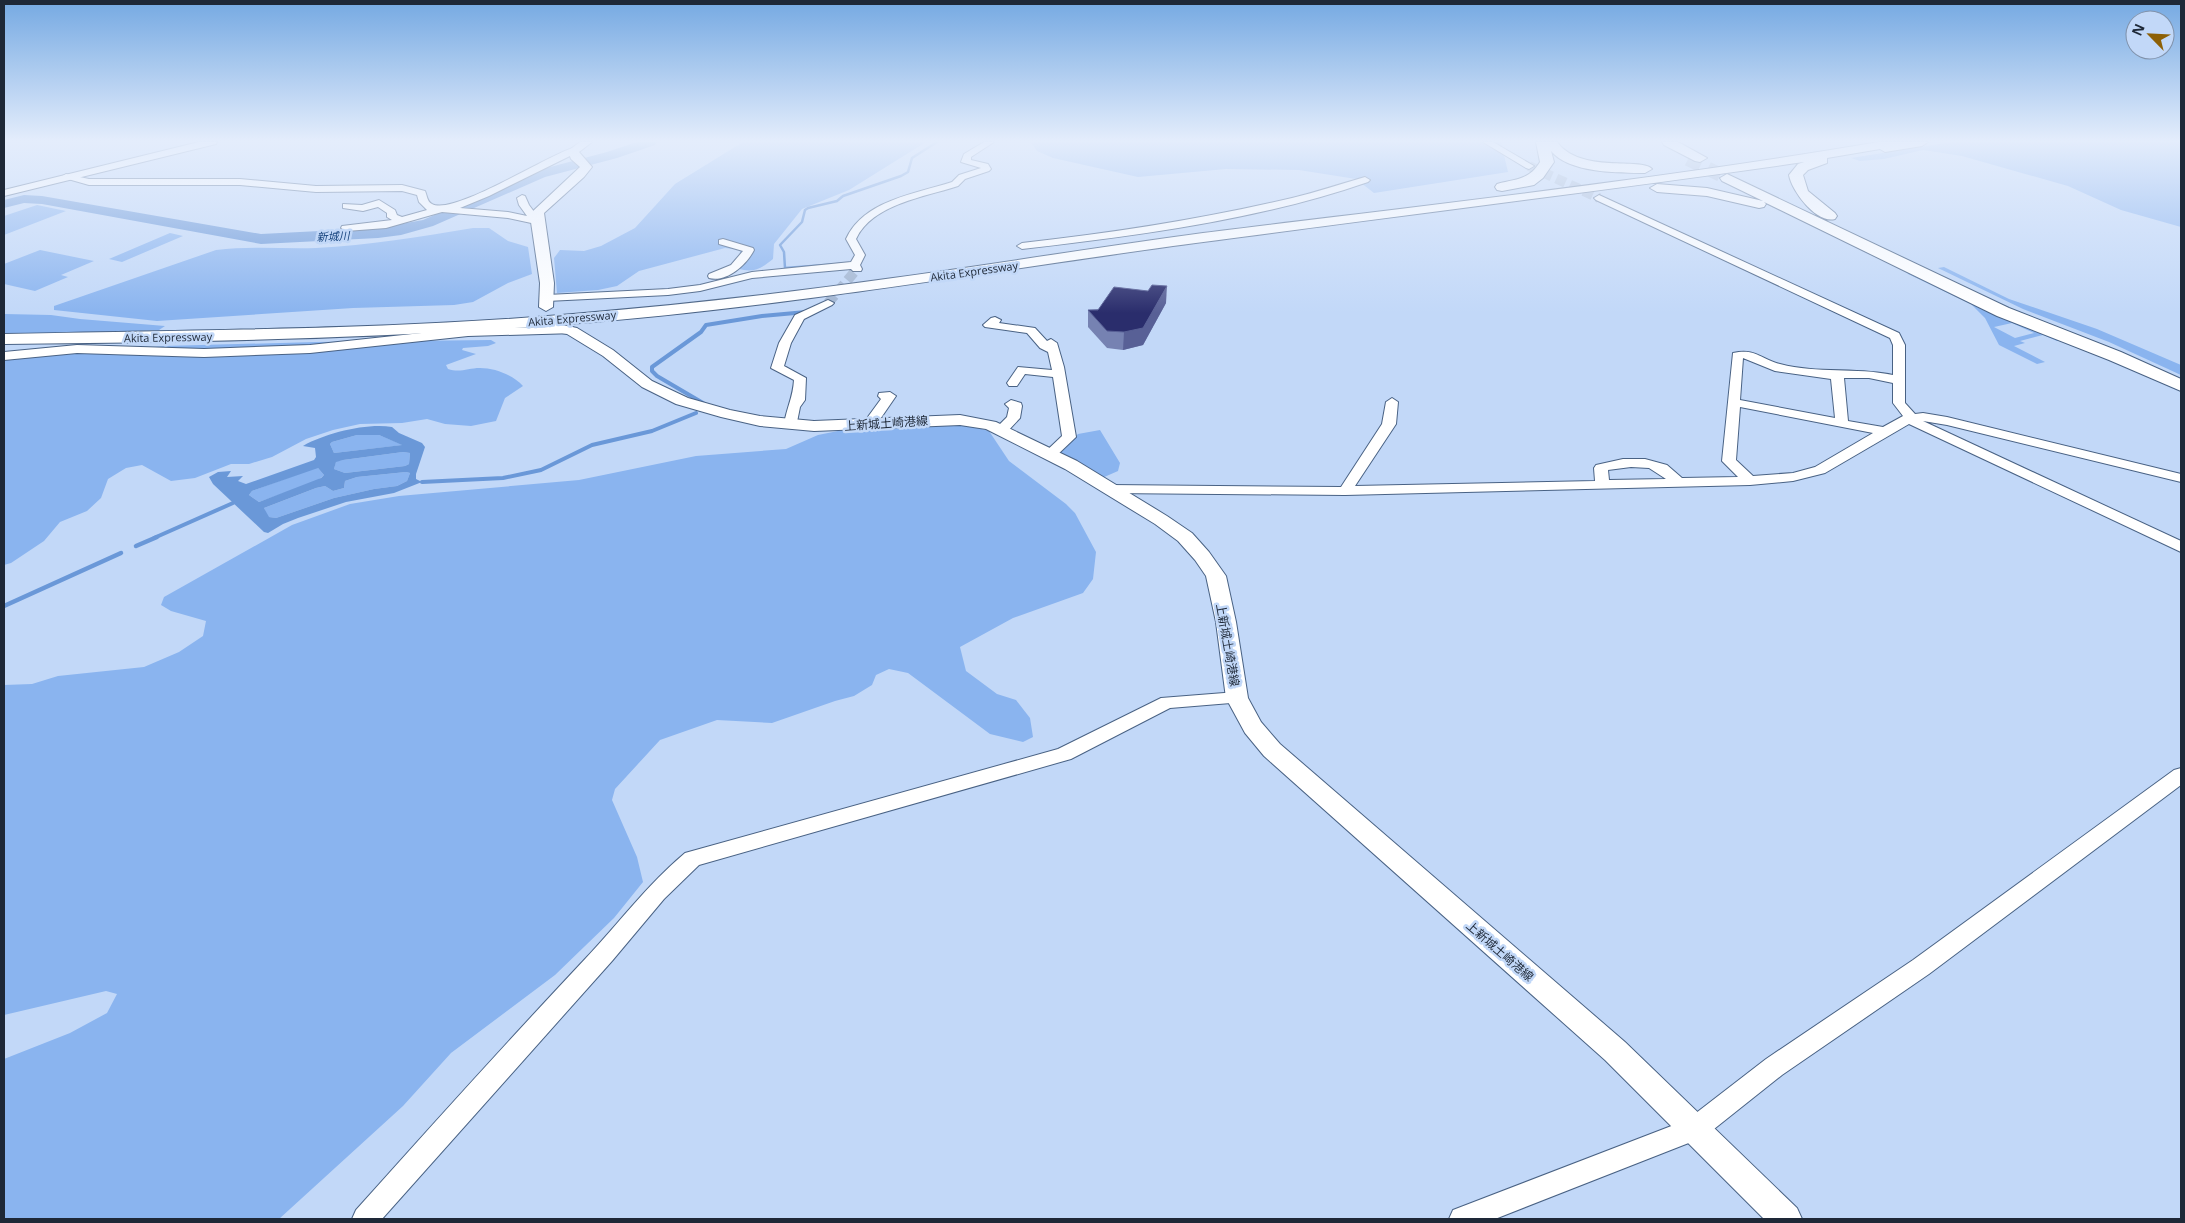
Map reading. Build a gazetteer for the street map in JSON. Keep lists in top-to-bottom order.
{
  "streets": {
    "highway": ["Akita Expressway"],
    "main road": ["上新城土崎港線"]
  },
  "water": ["新城川"],
  "north": "top left"
}
